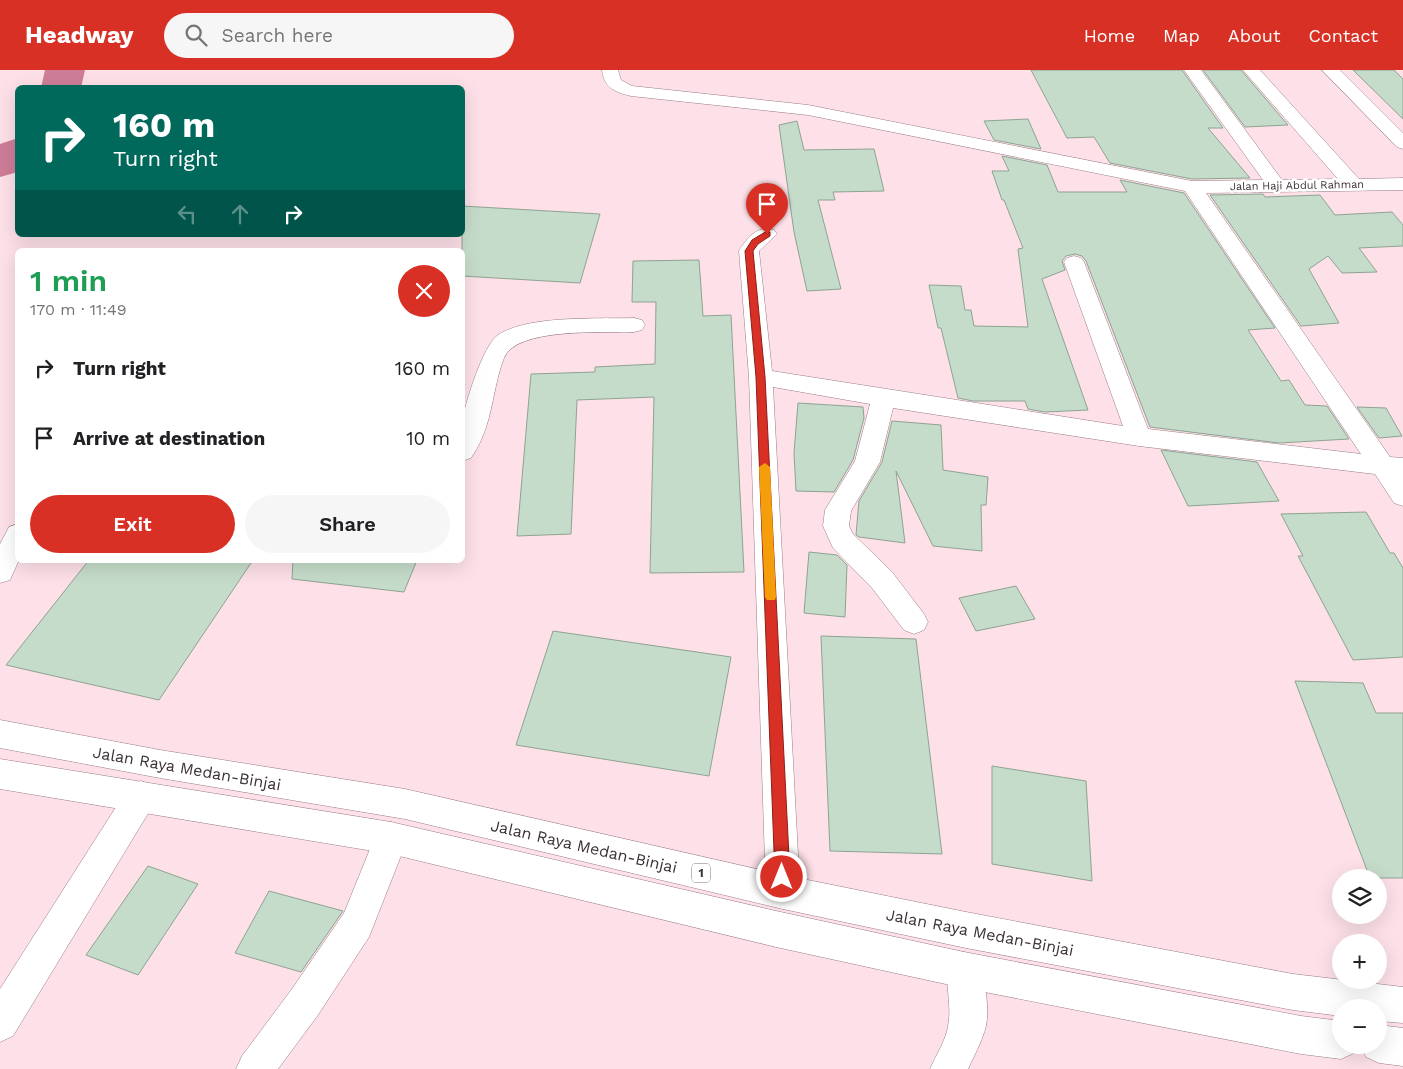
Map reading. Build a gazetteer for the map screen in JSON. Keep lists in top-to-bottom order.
{
  "streets": {
    "main road": ["Jalan Haji Abdul Rahman", "Jalan Raya Medan-Binjai", "1"]
  },
  "page": {
    "header": "Headway",
    "search": "Search here",
    "nav": [
      "Home",
      "Map",
      "About",
      "Contact"
    ],
    "turn": ["160 m", "Turn right"],
    "heading": ["1 min", "170 m · 11:49"],
    "list": [
      {
        "name": "Turn right",
        "value": "160 m"
      },
      {
        "name": "Arrive at destination",
        "value": "10 m"
      }
    ],
    "buttons": ["Exit", "Share"],
    "map_buttons": ["+", "−"]
  }
}
